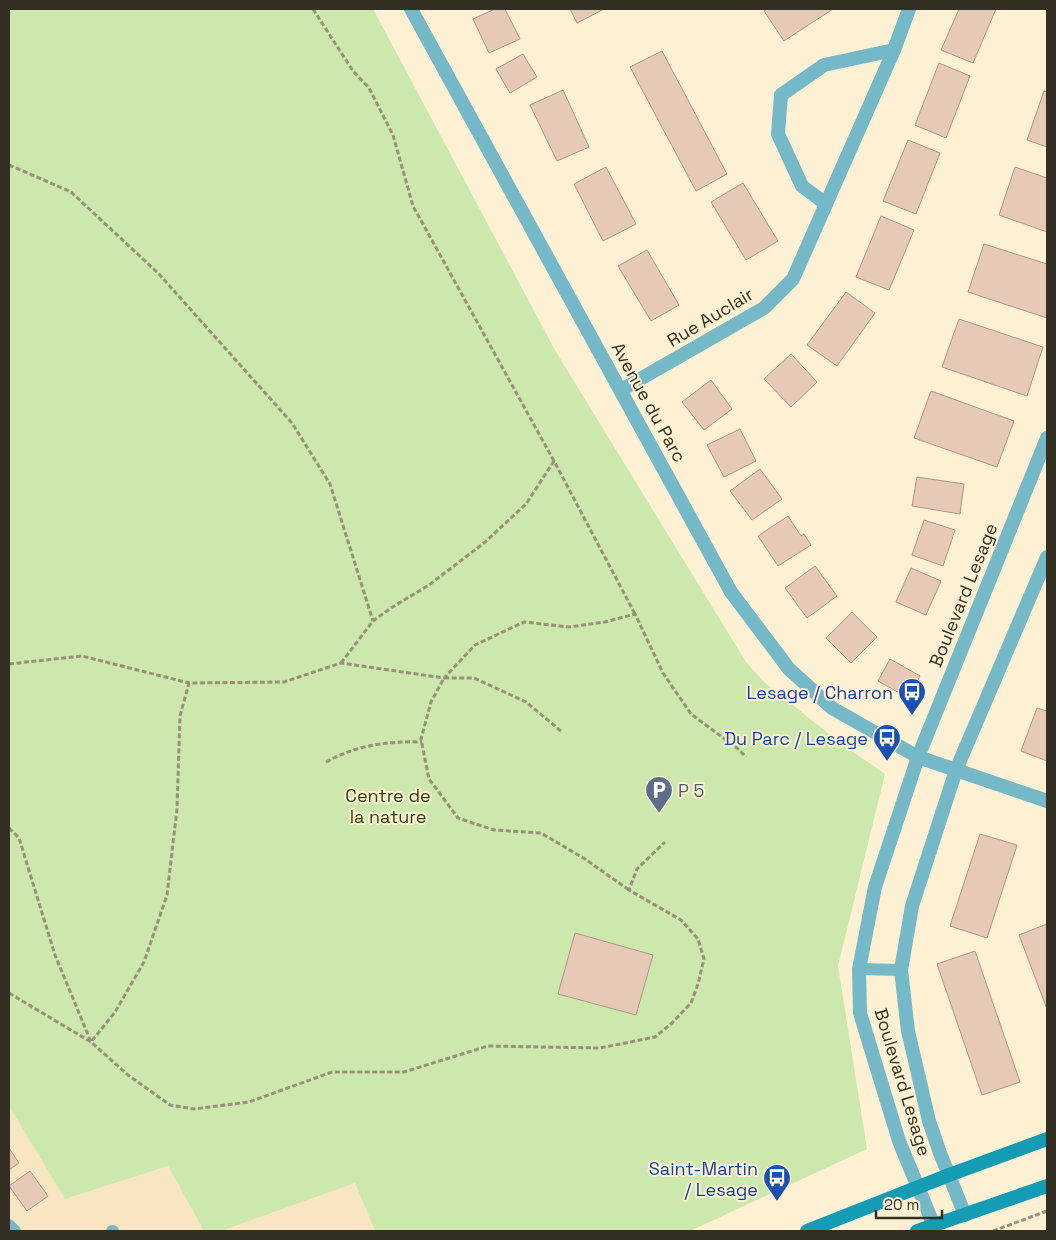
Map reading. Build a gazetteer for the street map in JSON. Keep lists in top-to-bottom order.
{
  "streets": {
    "street": ["Rue Auclair", "Avenue du Parc", "Boulevard Lesage"]
  },
  "crossings": [
    ["Rue Auclair", "Avenue du Parc"],
    ["Avenue du Parc", "Boulevard Lesage"]
  ],
  "parks": ["Centre de la nature"],
  "places": {
    "bus stop": ["Lesage / Charron", "Du Parc / Lesage", "Saint-Martin / Lesage"],
    "parking": ["P 5"]
  },
  "scale_bar": "20 m"
}
